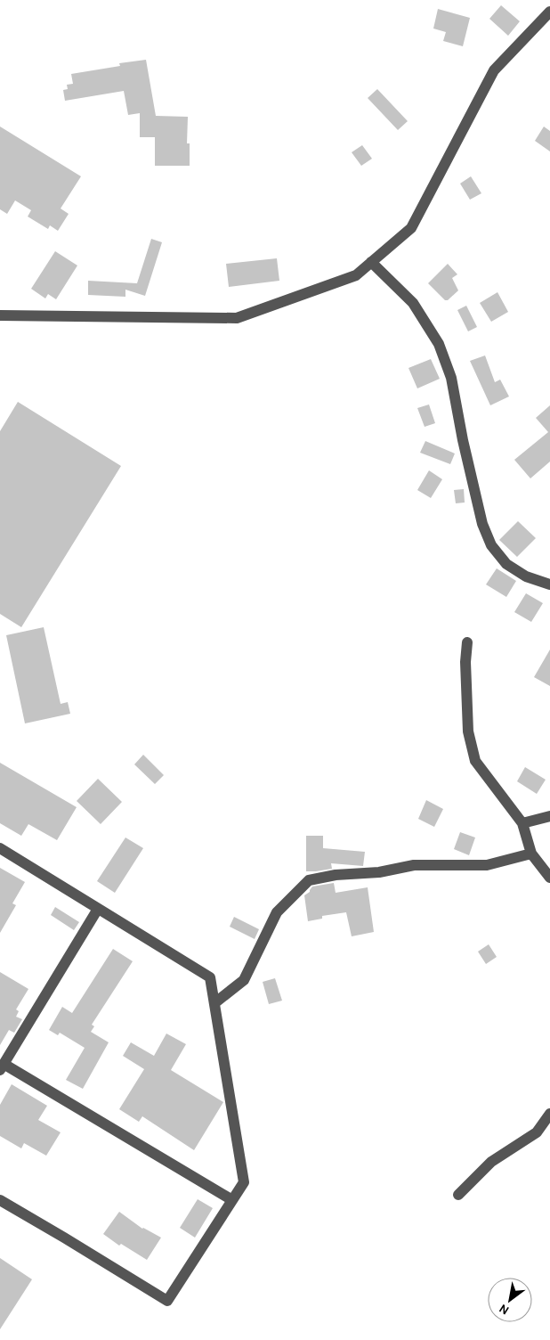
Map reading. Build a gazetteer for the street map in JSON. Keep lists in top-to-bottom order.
{
  "north": "bottom left"
}
